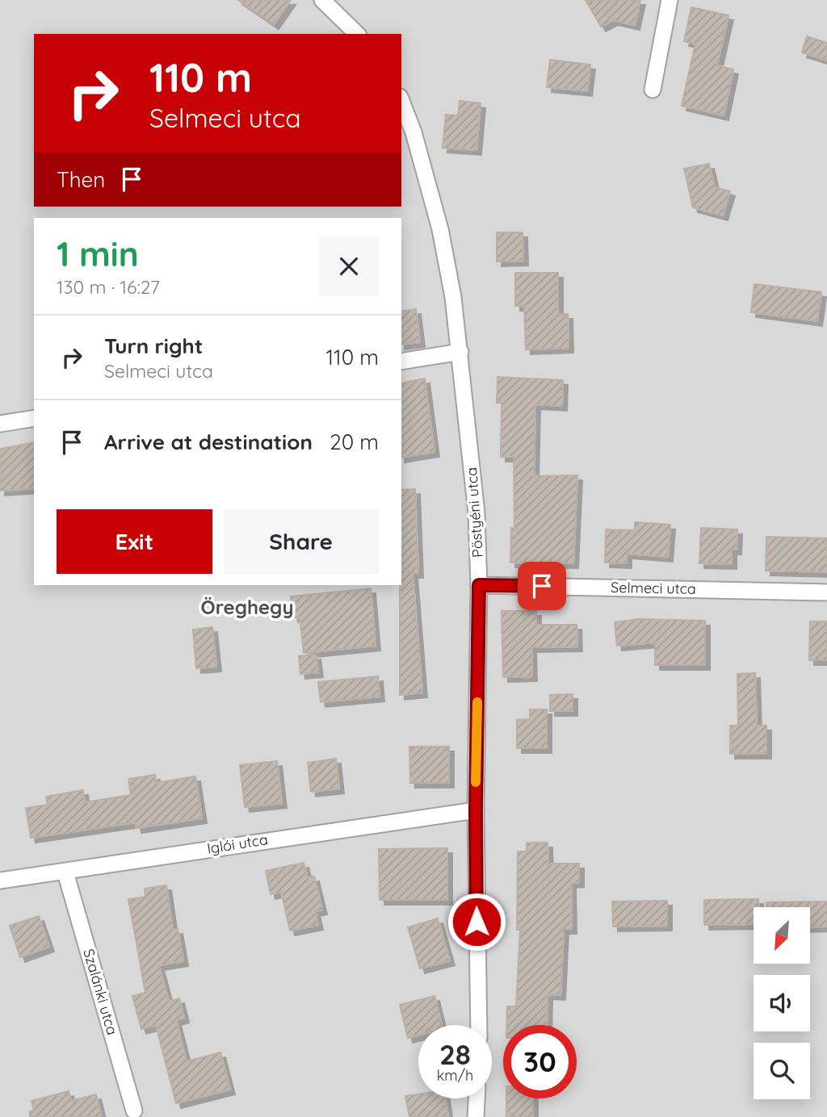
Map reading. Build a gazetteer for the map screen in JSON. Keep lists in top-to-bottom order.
{
  "streets": {
    "street": [
      "Pöstyéni utca",
      "Selmeci utca",
      "Iglói utca",
      "Szalánki utca"
    ]
  },
  "crossings": [
    ["Pöstyéni utca", "Selmeci utca"],
    ["Pöstyéni utca", "Iglói utca"],
    ["Iglói utca", "Szalánki utca"]
  ],
  "districts": ["Öreghegy"],
  "north": "bottom left",
  "page": {
    "turn": ["110 m", "Selmeci utca"],
    "then": "Then",
    "heading": ["1 min", "130 m · 16:27"],
    "list": [
      {
        "name": "Turn right",
        "note": "Selmeci utca",
        "value": "110 m"
      },
      {
        "name": "Arrive at destination",
        "value": "20 m"
      }
    ],
    "buttons": ["Exit", "Share"],
    "speed": "28 km/h",
    "limit": "30"
  }
}
